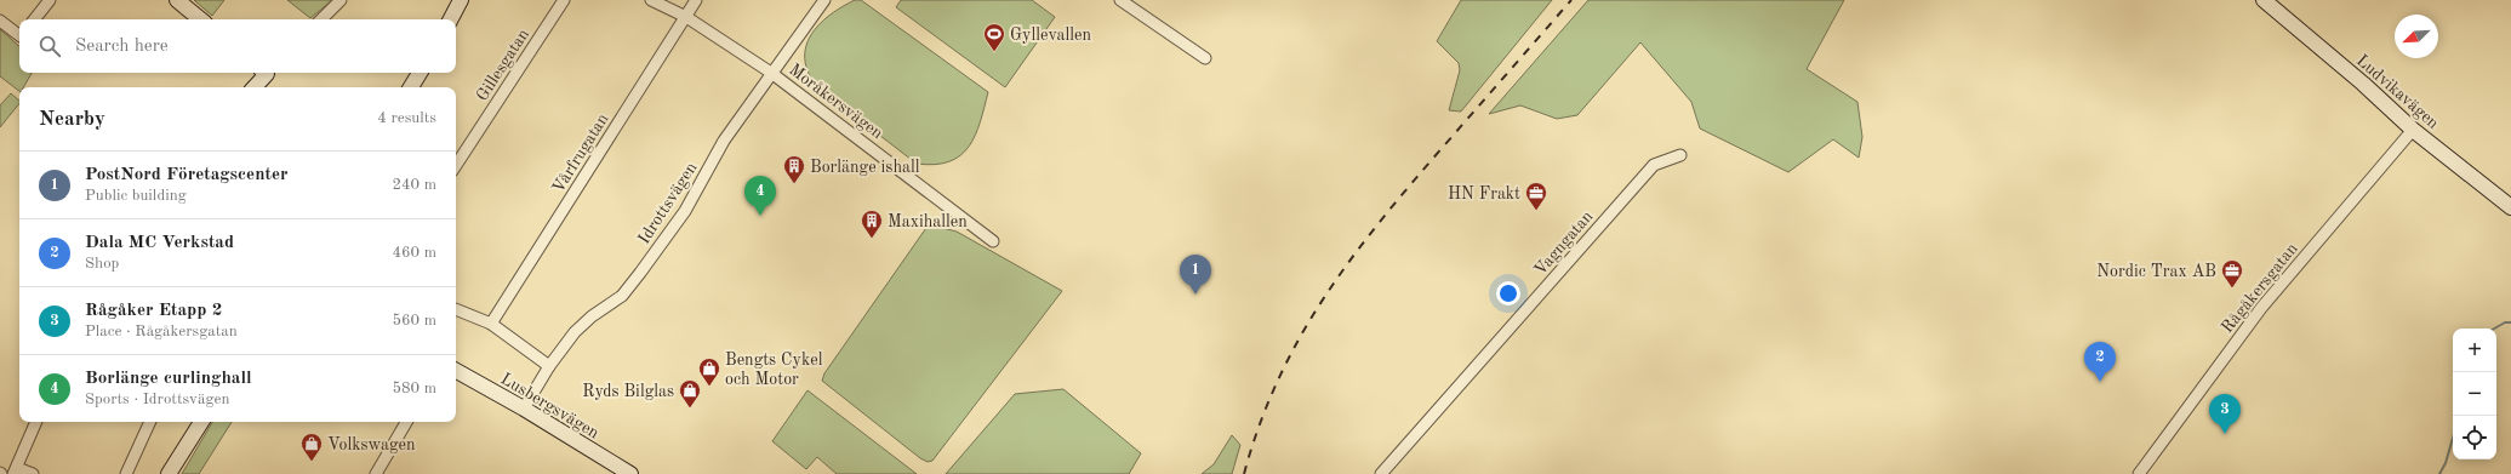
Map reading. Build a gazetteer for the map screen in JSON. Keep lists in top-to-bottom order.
{
  "streets": {
    "street": [
      "Gillesgatan",
      "Ludvikavägen",
      "Moråkersvägen",
      "Vårfrugatan",
      "Idrottsvägen",
      "Vagngatan",
      "Rågåkersgatan",
      "Lusbergsvägen"
    ]
  },
  "crossings": [
    ["Ludvikavägen", "Rågåkersgatan"],
    ["Moråkersvägen", "Vårfrugatan"],
    ["Moråkersvägen", "Idrottsvägen"],
    ["Idrottsvägen", "Lusbergsvägen"]
  ],
  "places": {
    "sports": ["Gyllevallen"],
    "building": ["Borlänge ishall", "Maxihallen"],
    "office": ["HN Frakt", "Nordic Trax AB"],
    "shop": ["Bengts Cykel och Motor", "Ryds Bilglas", "Volkswagen"]
  },
  "north": "bottom left",
  "page": {
    "search": "Search here",
    "heading": ["Nearby", "4 results"],
    "list": [
      {
        "mark": "1",
        "name": "PostNord Företagscenter",
        "note": "Public building",
        "value": "240 m"
      },
      {
        "mark": "2",
        "name": "Dala MC Verkstad",
        "note": "Shop",
        "value": "460 m"
      },
      {
        "mark": "3",
        "name": "Rågåker Etapp 2",
        "note": "Place · Rågåkersgatan",
        "value": "560 m"
      },
      {
        "mark": "4",
        "name": "Borlänge curlinghall",
        "note": "Sports · Idrottsvägen",
        "value": "580 m"
      }
    ],
    "pins": [
      "4",
      "1",
      "2",
      "3"
    ],
    "map_buttons": ["+", "−"]
  }
}
